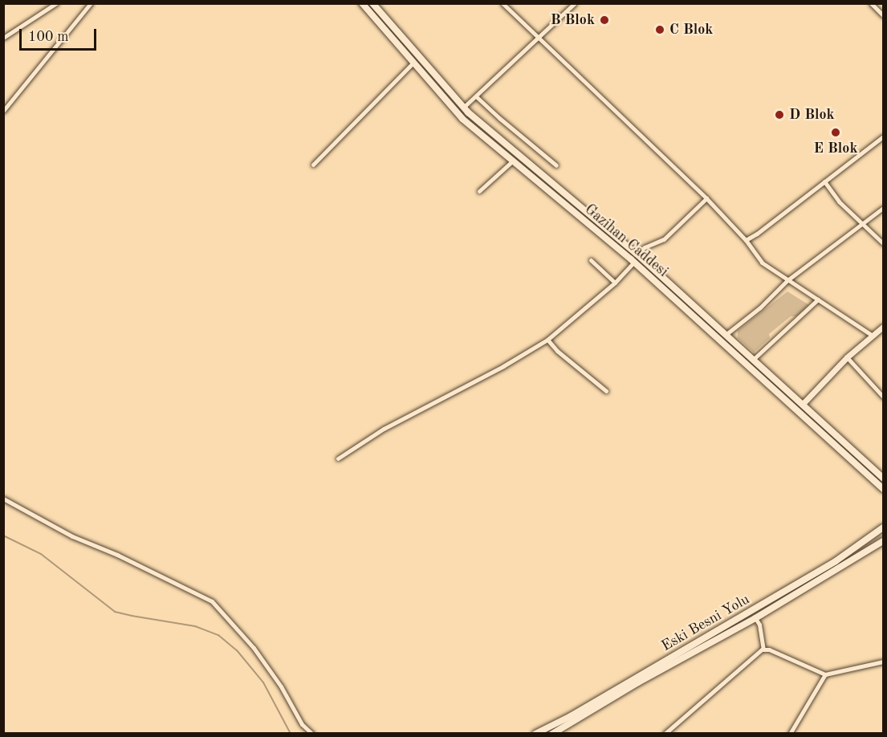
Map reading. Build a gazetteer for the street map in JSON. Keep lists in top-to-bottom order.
{
  "streets": {
    "main road": ["Gazihan Caddesi", "Eski Besni Yolu"]
  },
  "places": [
    "B Blok",
    "C Blok",
    "D Blok",
    "E Blok"
  ],
  "scale_bar": "100 m"
}
